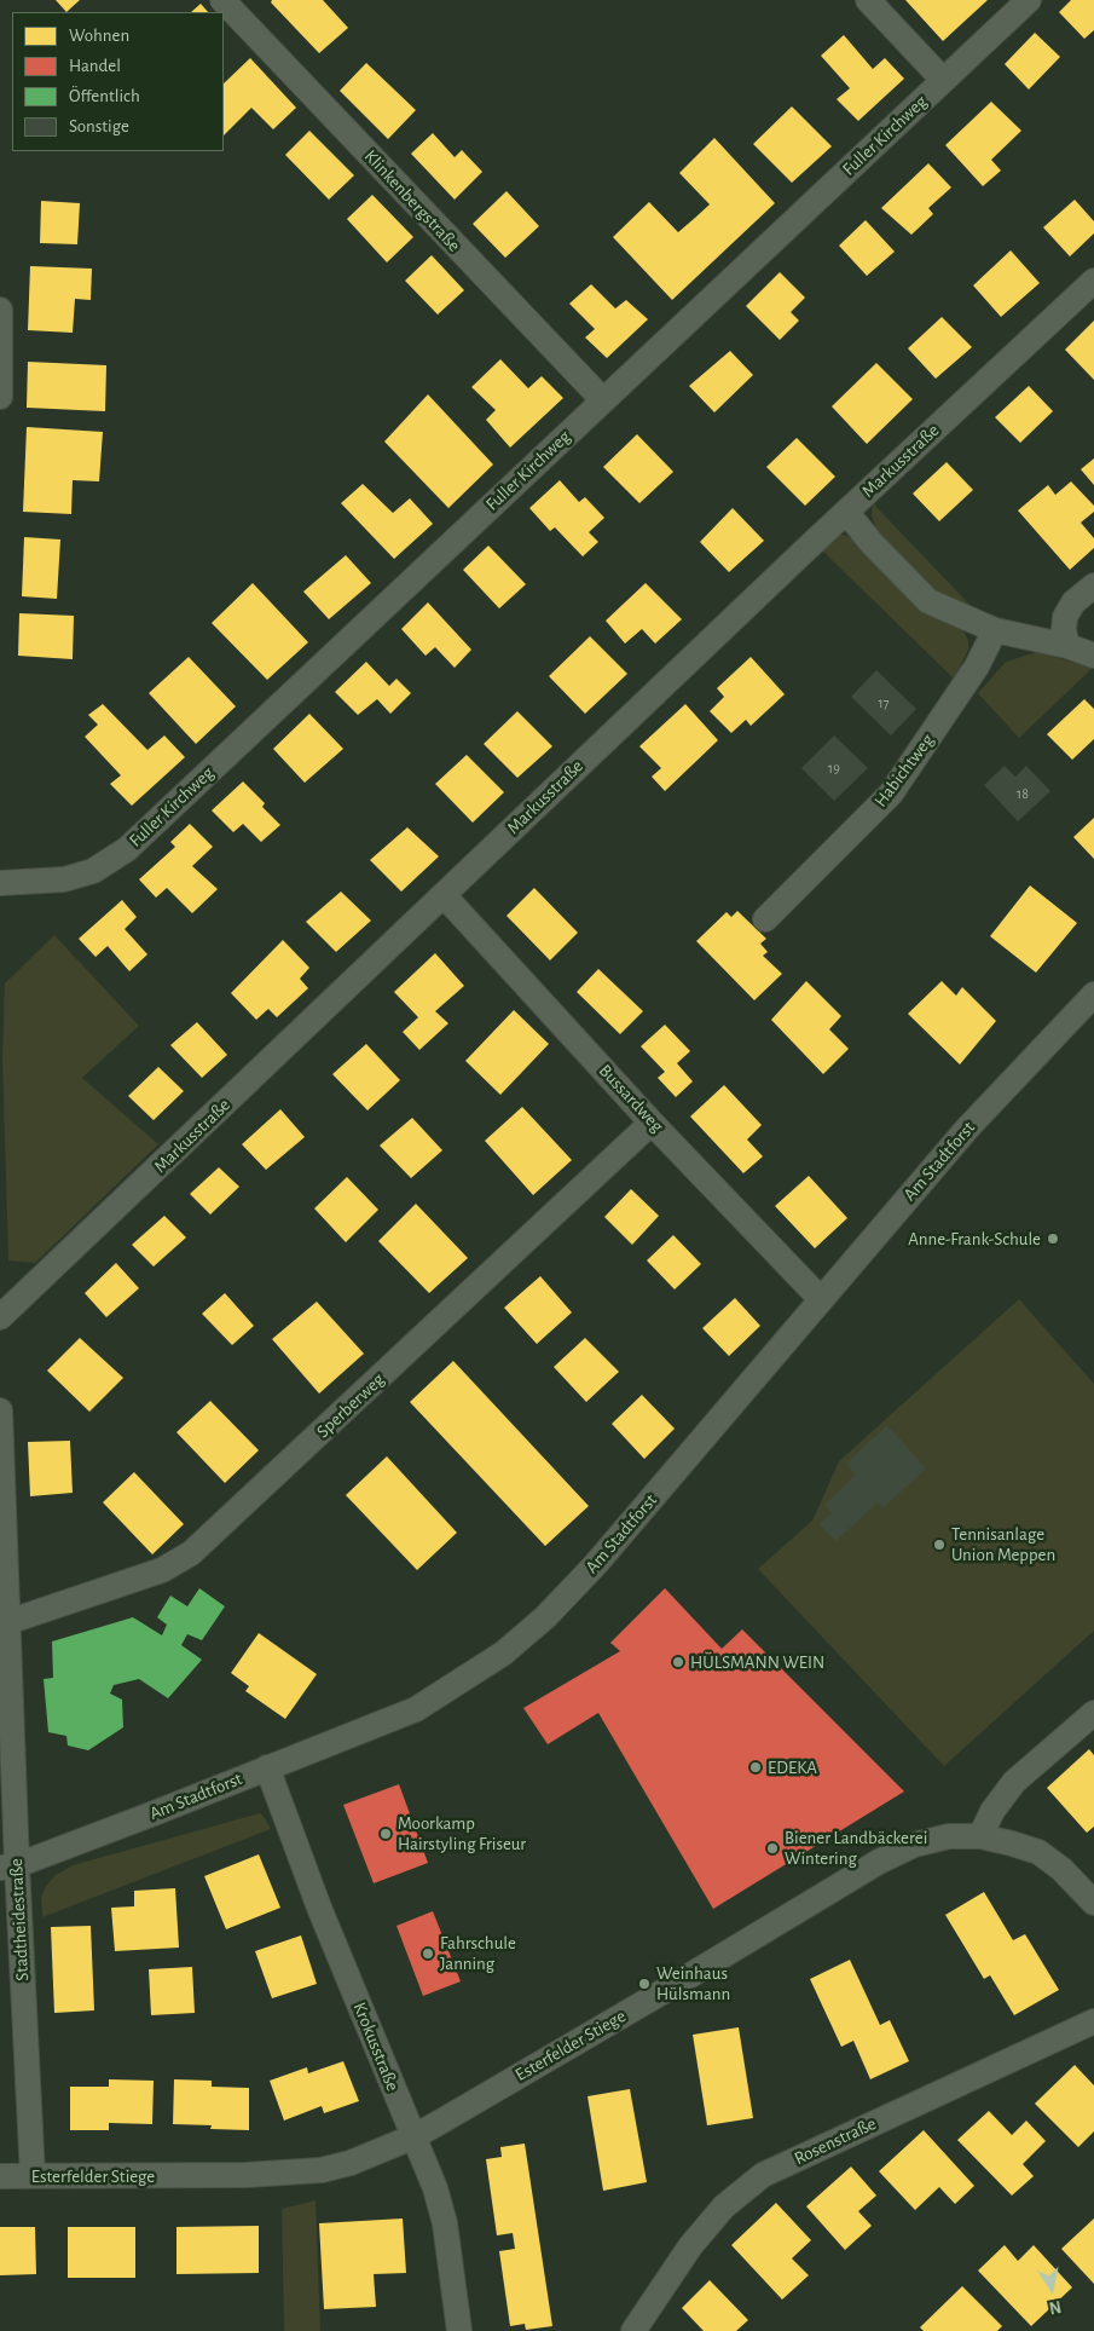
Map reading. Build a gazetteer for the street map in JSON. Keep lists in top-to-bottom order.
{
  "streets": {
    "street": [
      "Fuller Kirchweg",
      "Klinkenbergstraße",
      "Markusstraße",
      "Habichtweg",
      "Bussardweg",
      "Am Stadtforst",
      "Sperberweg",
      "Stadtheidestraße",
      "Esterfelder Stiege",
      "Krokusstraße",
      "Rosenstraße"
    ]
  },
  "crossings": [
    ["Fuller Kirchweg", "Klinkenbergstraße"],
    ["Markusstraße", "Bussardweg"],
    ["Bussardweg", "Am Stadtforst"],
    ["Bussardweg", "Sperberweg"],
    ["Am Stadtforst", "Stadtheidestraße"],
    ["Am Stadtforst", "Krokusstraße"],
    ["Sperberweg", "Stadtheidestraße"],
    ["Stadtheidestraße", "Esterfelder Stiege"],
    ["Esterfelder Stiege", "Krokusstraße"]
  ],
  "places": [
    "Anne-Frank-Schule",
    "Tennisanlage Union Meppen",
    "HÜLSMANN WEIN",
    "EDEKA",
    "Moorkamp Hairstyling Friseur",
    "Biener Landbäckerei Wintering",
    "Fahrschule Janning",
    "Weinhaus Hülsmann"
  ],
  "house_numbers": ["17", "19", "18"],
  "legend": [
    "Wohnen",
    "Handel",
    "Öffentlich",
    "Sonstige"
  ],
  "north": "bottom"
}
